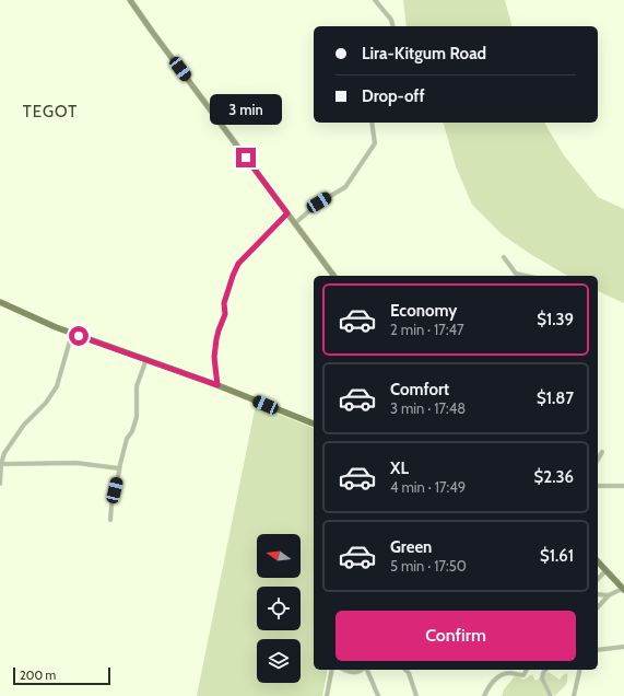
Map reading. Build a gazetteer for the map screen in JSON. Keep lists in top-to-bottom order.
{
  "districts": ["TEGOT"],
  "scale_bar": "200 m",
  "north": "left",
  "page": {
    "banner": ["Lira-Kitgum Road", "Drop-off"],
    "bubble": "3 min",
    "list": [
      {
        "name": "Economy",
        "note": "2 min · 17:47",
        "value": "$1.39"
      },
      {
        "name": "Comfort",
        "note": "3 min · 17:48",
        "value": "$1.87"
      },
      {
        "name": "XL",
        "note": "4 min · 17:49",
        "value": "$2.36"
      },
      {
        "name": "Green",
        "note": "5 min · 17:50",
        "value": "$1.61"
      }
    ],
    "buttons": "Confirm",
    "scale": "200 m"
  }
}
